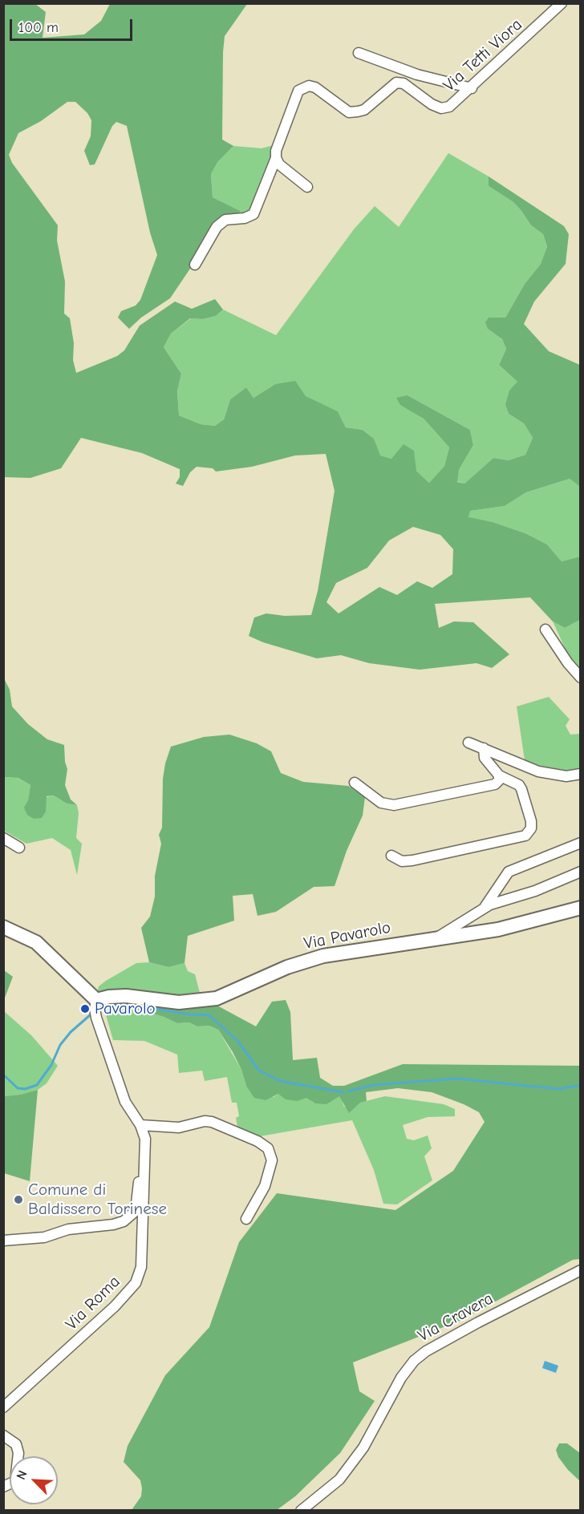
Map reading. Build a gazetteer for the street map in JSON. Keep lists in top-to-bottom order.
{
  "streets": {
    "street": [
      "Via Tetti Viora",
      "Via Pavarolo",
      "Via Roma",
      "Via Cravera"
    ]
  },
  "crossings": [
    ["Via Pavarolo", "Via Roma"]
  ],
  "places": ["Pavarolo", "Comune di Baldissero Torinese"],
  "scale_bar": "100 m",
  "north": "top left"
}
